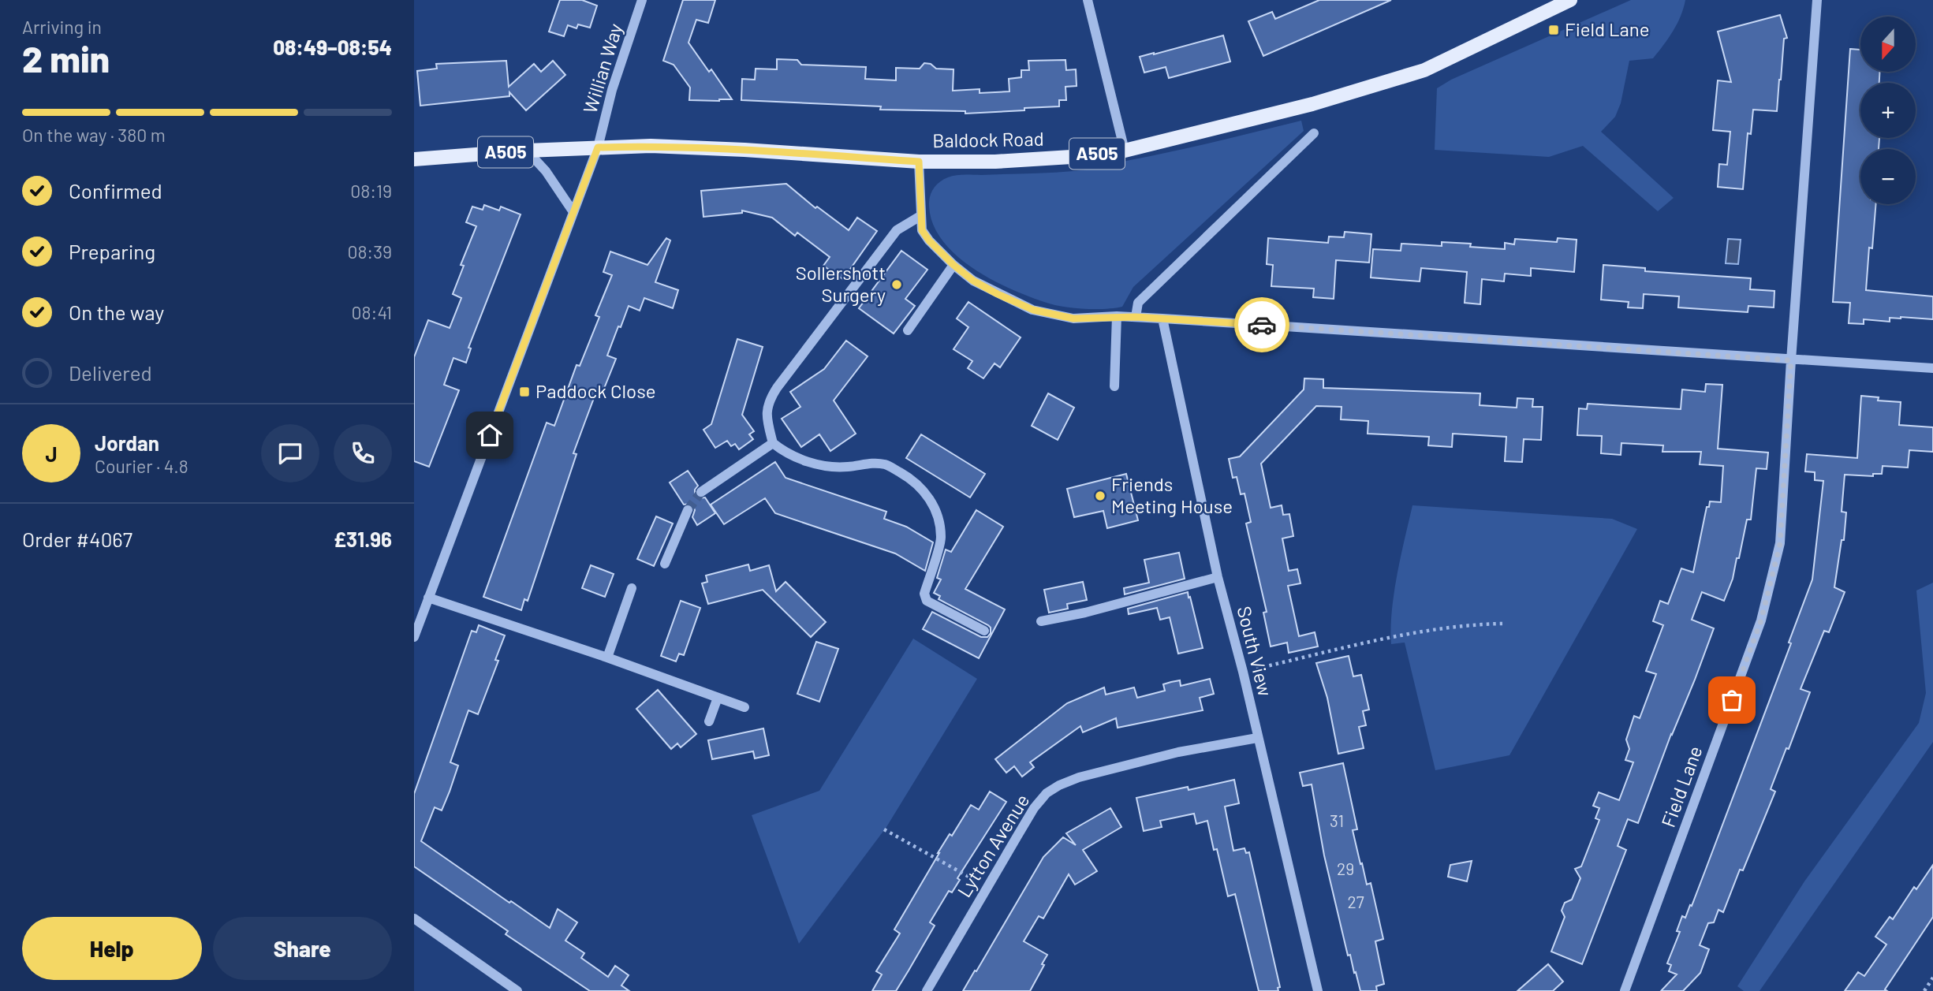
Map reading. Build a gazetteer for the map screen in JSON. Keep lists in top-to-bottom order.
{
  "streets": {
    "main road": ["Baldock Road", "A505"],
    "street": [
      "Willian Way",
      "South View",
      "Field Lane",
      "Lytton Avenue"
    ]
  },
  "crossings": [
    ["Willian Way", "Baldock Road"],
    ["South View", "Lytton Avenue"]
  ],
  "places": {
    "transit": ["Field Lane", "Paddock Close"],
    "other": ["Sollershott Surgery", "Friends Meeting House"]
  },
  "house_numbers": ["31", "29", "27"],
  "north": "bottom",
  "page": {
    "heading": ["2 min", "Arriving in", "08:49–08:54"],
    "panel": [
      "Jordan",
      "Courier · 4.8",
      "Order #4067",
      "£31.96"
    ],
    "map_buttons": ["+", "−"],
    "bar": "On the way · 380 m",
    "list": [
      ["Confirmed", "08:19"],
      ["Preparing", "08:39"],
      ["On the way", "08:41"],
      "Delivered"
    ],
    "round": "J",
    "buttons": ["Help", "Share"]
  }
}
